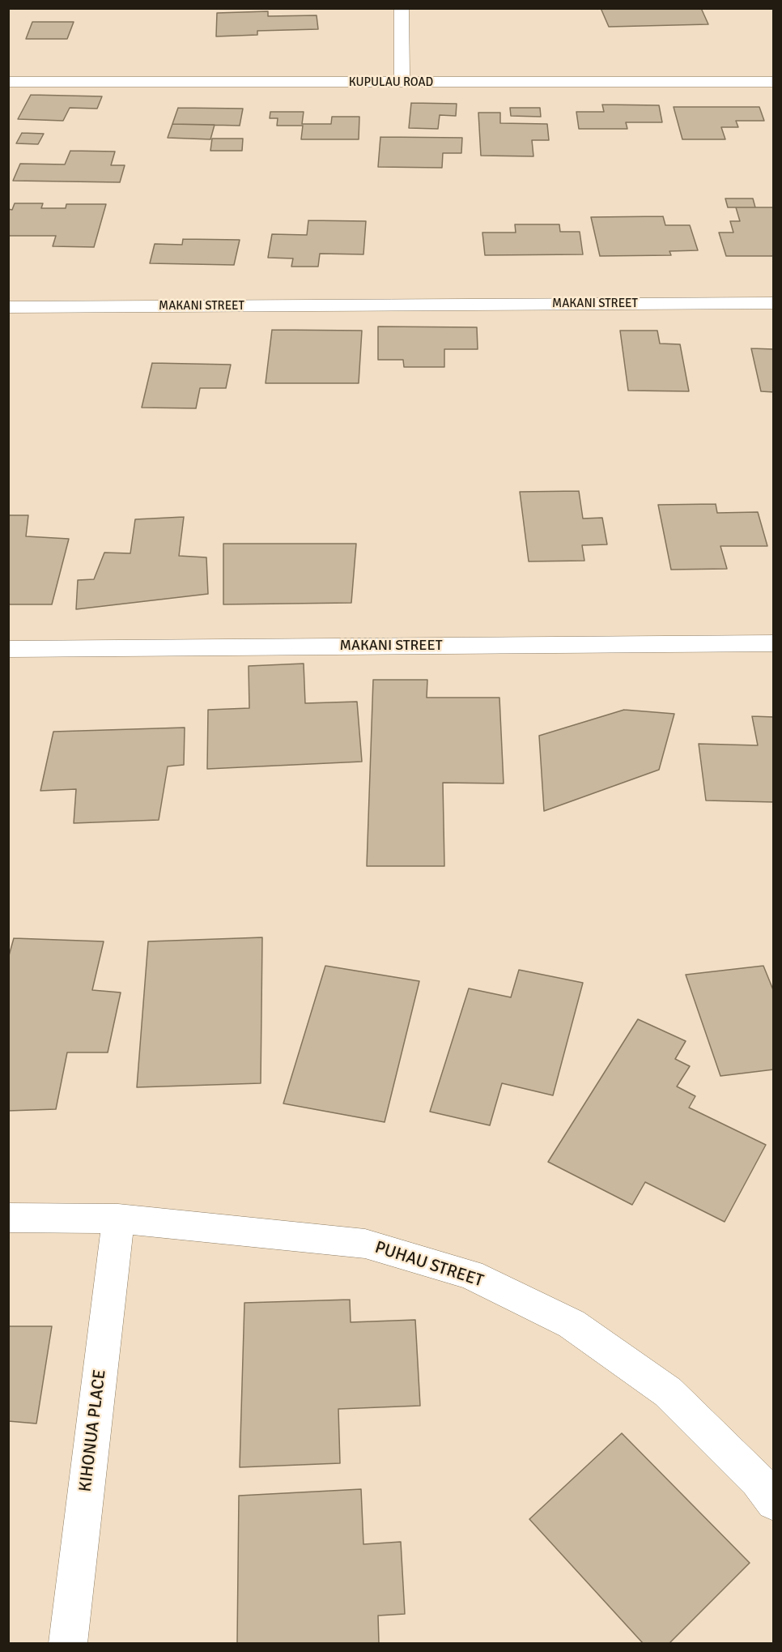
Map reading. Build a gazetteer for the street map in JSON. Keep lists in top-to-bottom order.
{
  "streets": {
    "street": [
      "KUPULAU ROAD",
      "MAKANI STREET",
      "PUHAU STREET",
      "KIHONUA PLACE"
    ]
  },
  "crossings": [
    ["PUHAU STREET", "KIHONUA PLACE"]
  ]
}
